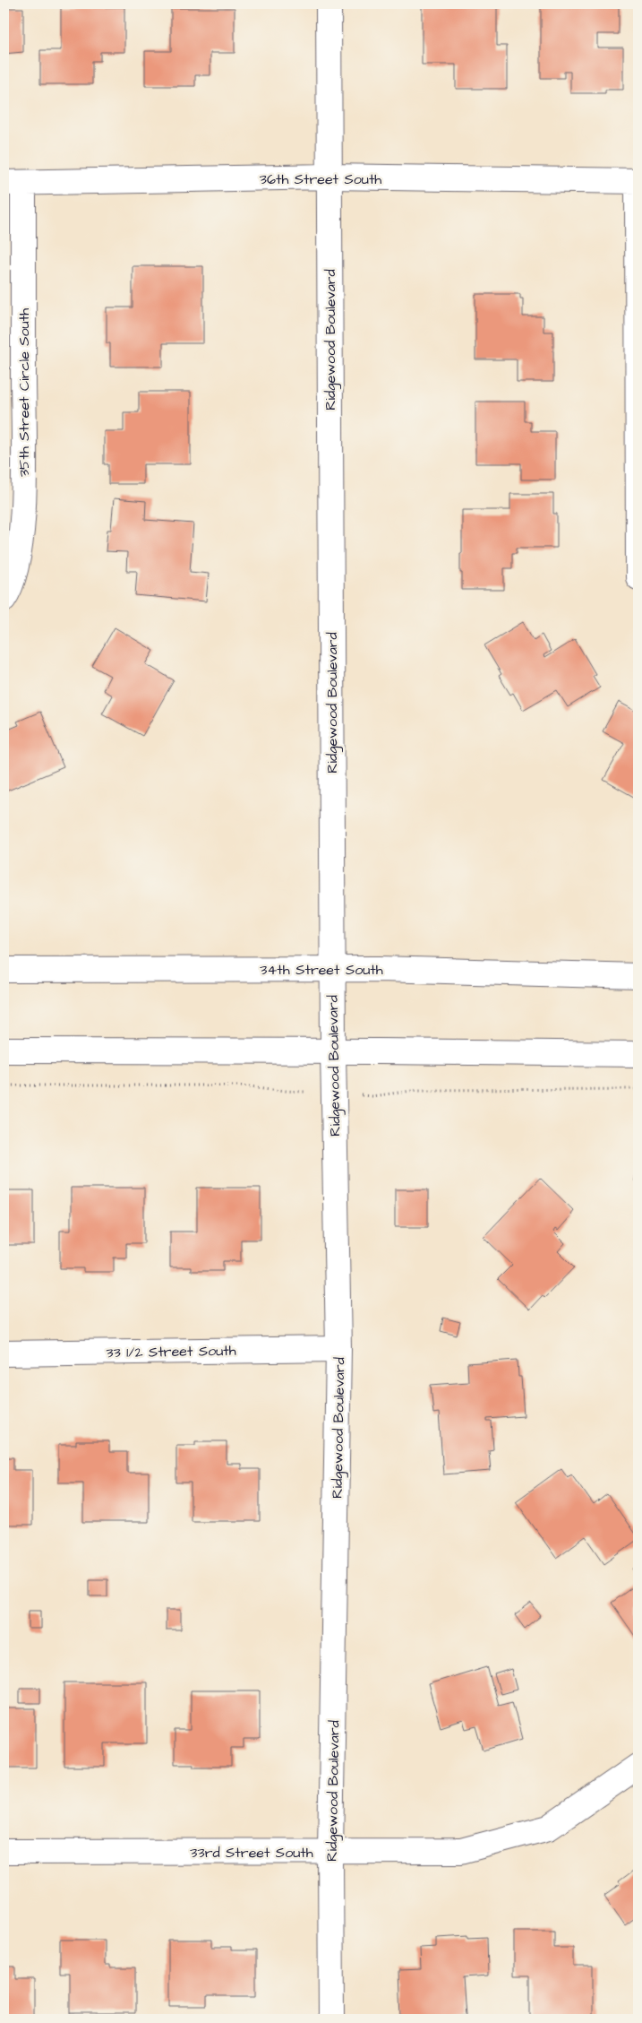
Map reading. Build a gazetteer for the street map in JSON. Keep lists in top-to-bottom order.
{
  "streets": {
    "street": [
      "36th Street South",
      "Ridgewood Boulevard",
      "35th Street Circle South",
      "34th Street South",
      "33 1/2 Street South",
      "33rd Street South"
    ]
  },
  "crossings": [
    ["36th Street South", "Ridgewood Boulevard"],
    ["36th Street South", "35th Street Circle South"],
    ["Ridgewood Boulevard", "34th Street South"],
    ["Ridgewood Boulevard", "33 1/2 Street South"],
    ["Ridgewood Boulevard", "33rd Street South"]
  ]
}
